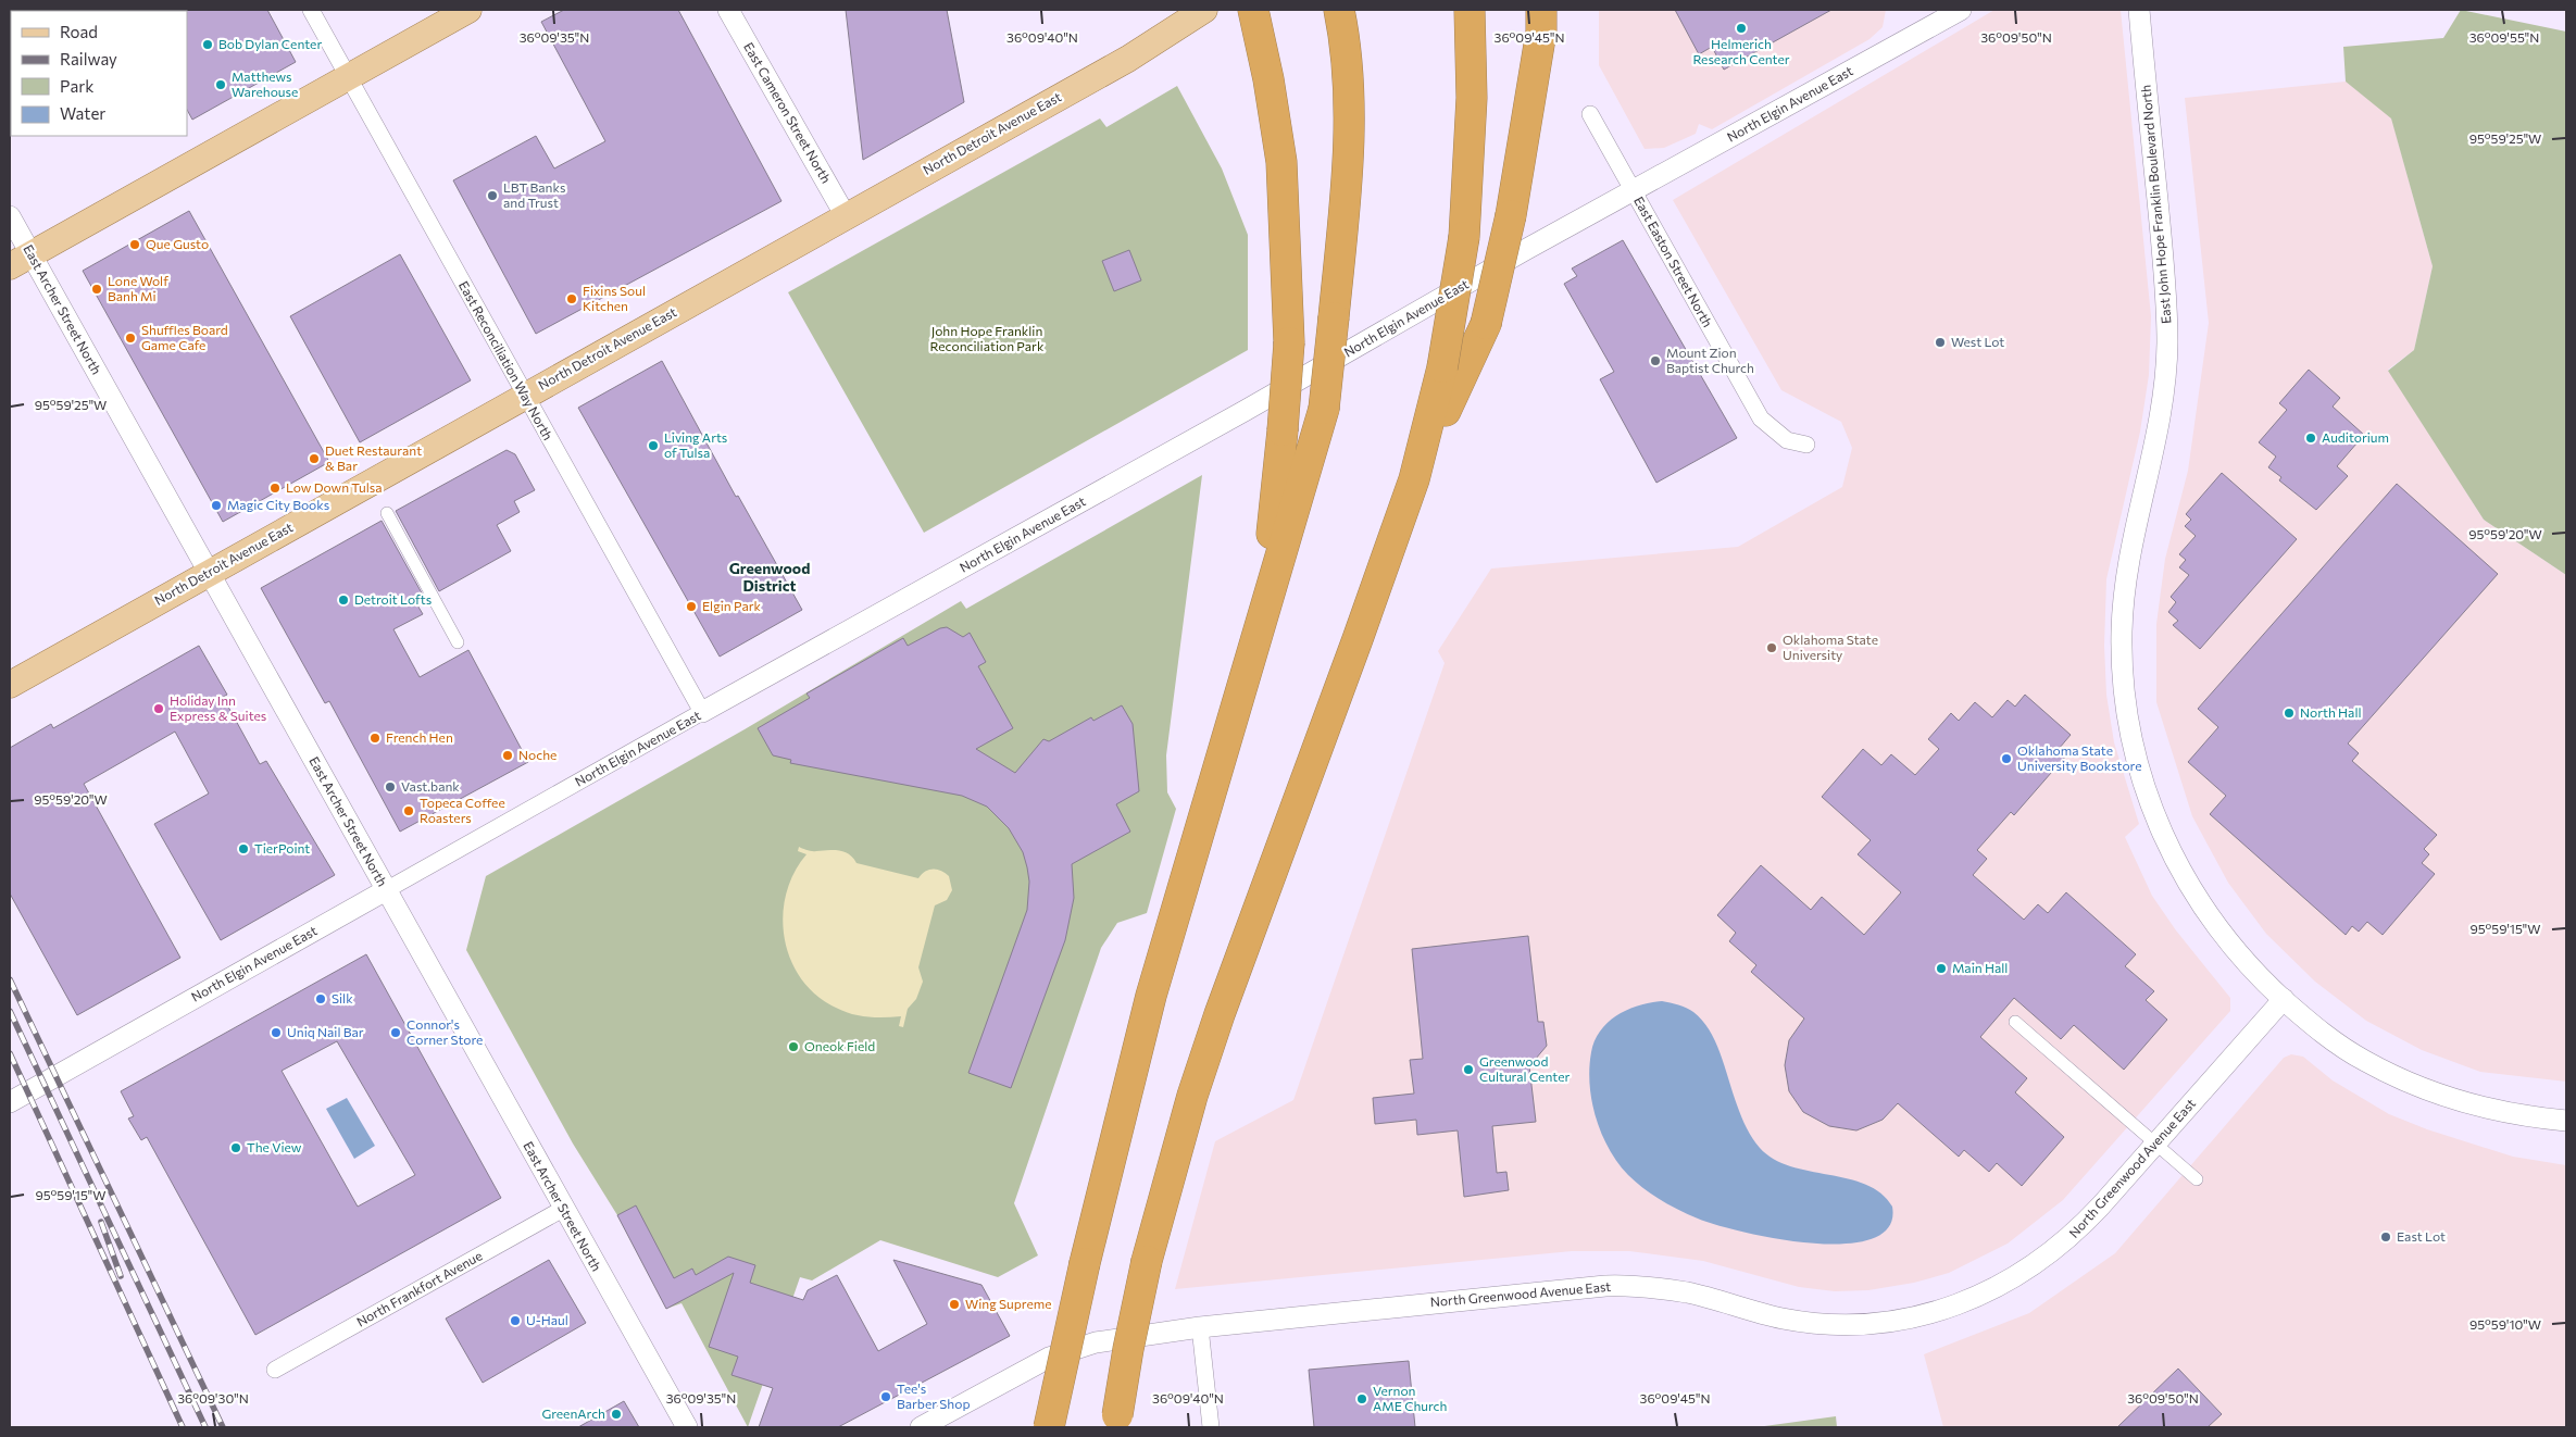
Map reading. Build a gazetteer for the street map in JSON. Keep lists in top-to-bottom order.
{
  "streets": {
    "main road": ["North Detroit Avenue East"],
    "street": [
      "North Elgin Avenue East",
      "East Cameron Street North",
      "East John Hope Franklin Boulevard North",
      "East Easton Street North",
      "East Archer Street North",
      "East Reconciliation Way North",
      "North Greenwood Avenue East",
      "North Frankfort Avenue"
    ]
  },
  "crossings": [
    ["North Elgin Avenue East", "East Easton Street North"],
    ["North Elgin Avenue East", "East Archer Street North"],
    ["North Elgin Avenue East", "East Reconciliation Way North"],
    ["East Cameron Street North", "North Detroit Avenue East"],
    ["North Detroit Avenue East", "East Archer Street North"],
    ["North Detroit Avenue East", "East Reconciliation Way North"],
    ["East John Hope Franklin Boulevard North", "North Greenwood Avenue East"],
    ["East Archer Street North", "North Frankfort Avenue"]
  ],
  "districts": ["Greenwood District"],
  "parks": ["John Hope Franklin Reconciliation Park"],
  "places": [
    "Helmerich Research Center",
    "Bob Dylan Center",
    "Matthews Warehouse",
    "LBT Banks and Trust",
    "Que Gusto",
    "Lone Wolf Banh Mi",
    "Fixins Soul Kitchen",
    "Shuffles Board Game Cafe",
    "West Lot",
    "Mount Zion Baptist Church",
    "Auditorium",
    "Living Arts of Tulsa",
    "Duet Restaurant & Bar",
    "Low Down Tulsa",
    "Magic City Books",
    "Detroit Lofts",
    "Elgin Park",
    "Oklahoma State University",
    "Holiday Inn Express & Suites",
    "North Hall",
    "French Hen",
    "Noche",
    "Oklahoma State University Bookstore",
    "Vast.bank",
    "Topeca Coffee Roasters",
    "TierPoint",
    "Main Hall",
    "Silk",
    "Uniq Nail Bar",
    "Connor's Corner Store",
    "Oneok Field",
    "Greenwood Cultural Center",
    "The View",
    "East Lot",
    "Wing Supreme",
    "U-Haul",
    "Tee's Barber Shop",
    "Vernon AME Church",
    "GreenArch"
  ],
  "legend": [
    "Road",
    "Railway",
    "Park",
    "Water"
  ],
  "coordinates": [
    "36°09'35\"N",
    "36°09'40\"N",
    "36°09'45\"N",
    "36°09'50\"N",
    "36°09'55\"N",
    "95°59'25\"W",
    "95°59'20\"W",
    "95°59'15\"W",
    "95°59'10\"W",
    "36°09'30\"N"
  ]
}
